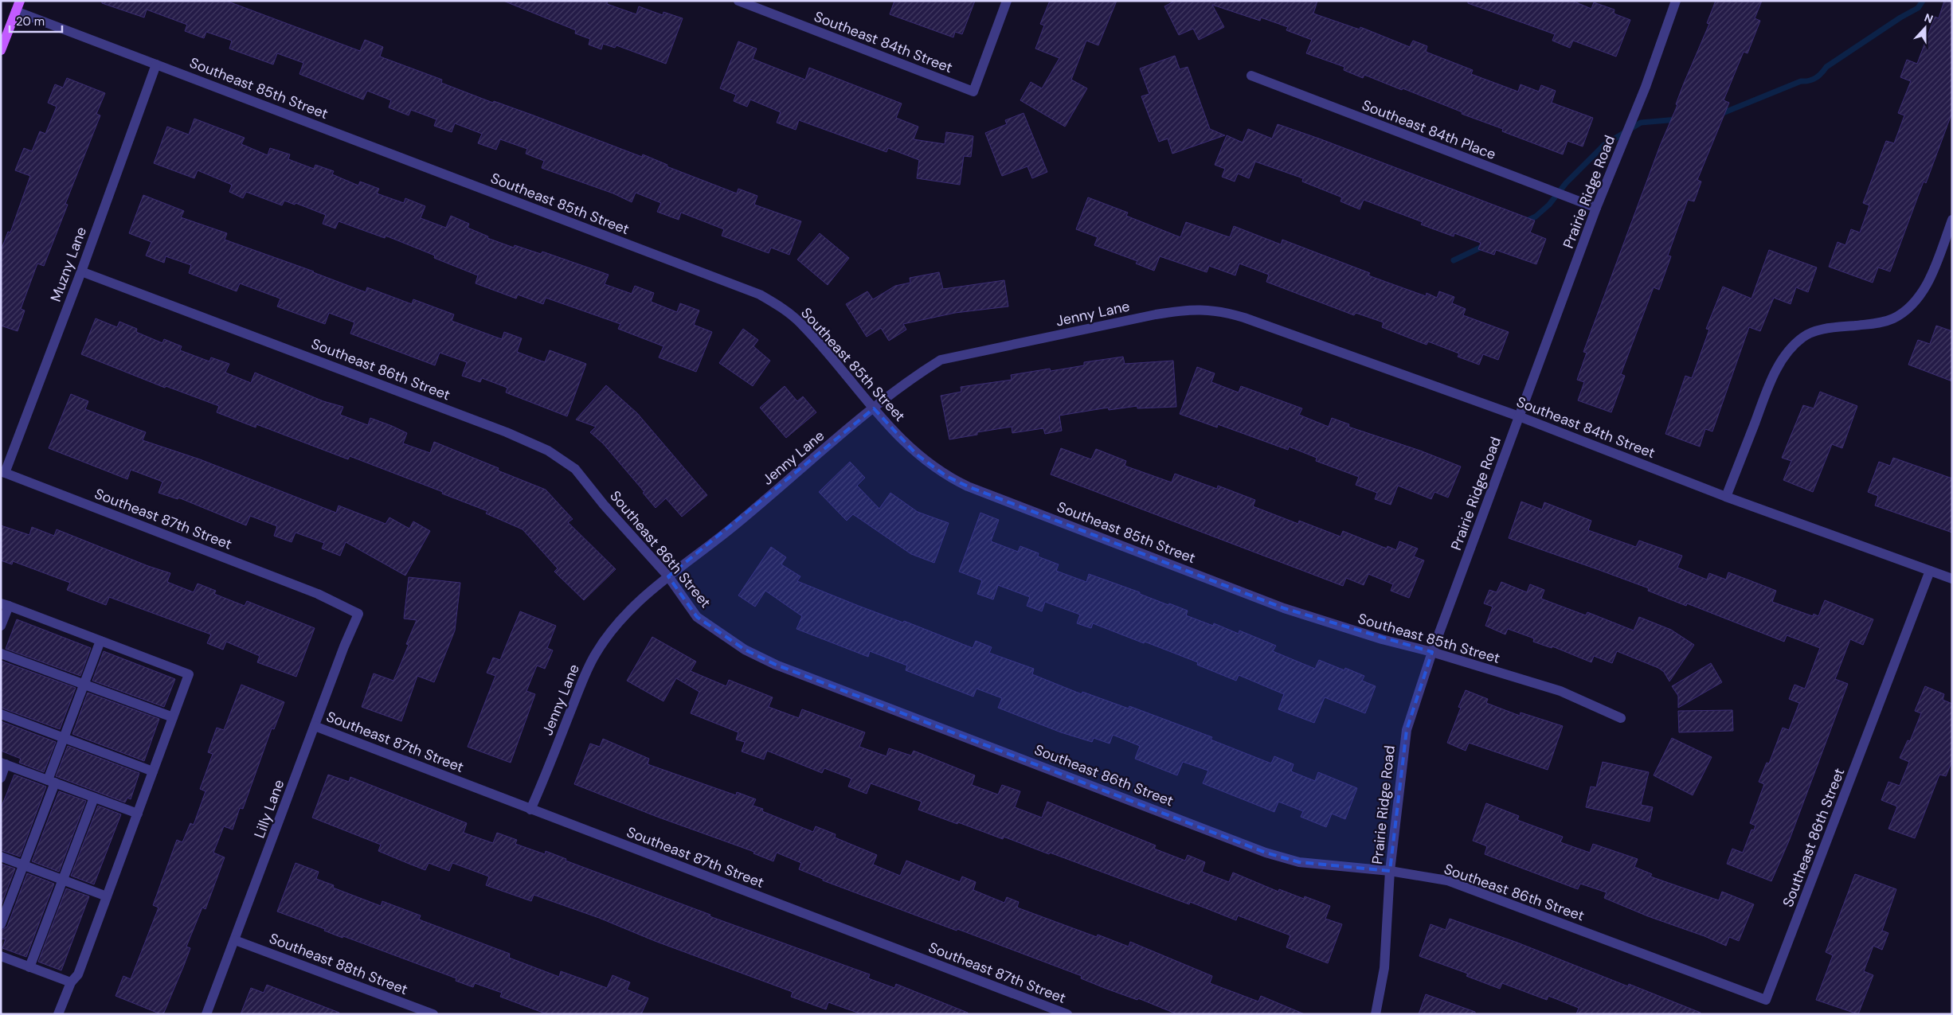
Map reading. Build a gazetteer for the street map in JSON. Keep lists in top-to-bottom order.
{
  "streets": {
    "street": [
      "Southeast 84th Street",
      "Southeast 85th Street",
      "Southeast 84th Place",
      "Prairie Ridge Road",
      "Muzny Lane",
      "Jenny Lane",
      "Southeast 86th Street",
      "Southeast 87th Street",
      "Lilly Lane",
      "Southeast 88th Street"
    ]
  },
  "crossings": [
    ["Southeast 84th Street", "Prairie Ridge Road"],
    ["Southeast 84th Street", "Jenny Lane"],
    ["Southeast 84th Street", "Southeast 86th Street"],
    ["Southeast 85th Street", "Prairie Ridge Road"],
    ["Southeast 85th Street", "Muzny Lane"],
    ["Southeast 85th Street", "Jenny Lane"],
    ["Southeast 84th Place", "Prairie Ridge Road"],
    ["Prairie Ridge Road", "Southeast 86th Street"],
    ["Muzny Lane", "Southeast 86th Street"],
    ["Muzny Lane", "Southeast 87th Street"],
    ["Jenny Lane", "Southeast 86th Street"],
    ["Jenny Lane", "Southeast 87th Street"],
    ["Southeast 87th Street", "Lilly Lane"],
    ["Lilly Lane", "Southeast 88th Street"]
  ],
  "scale_bar": "20 m",
  "north": "top"
}
